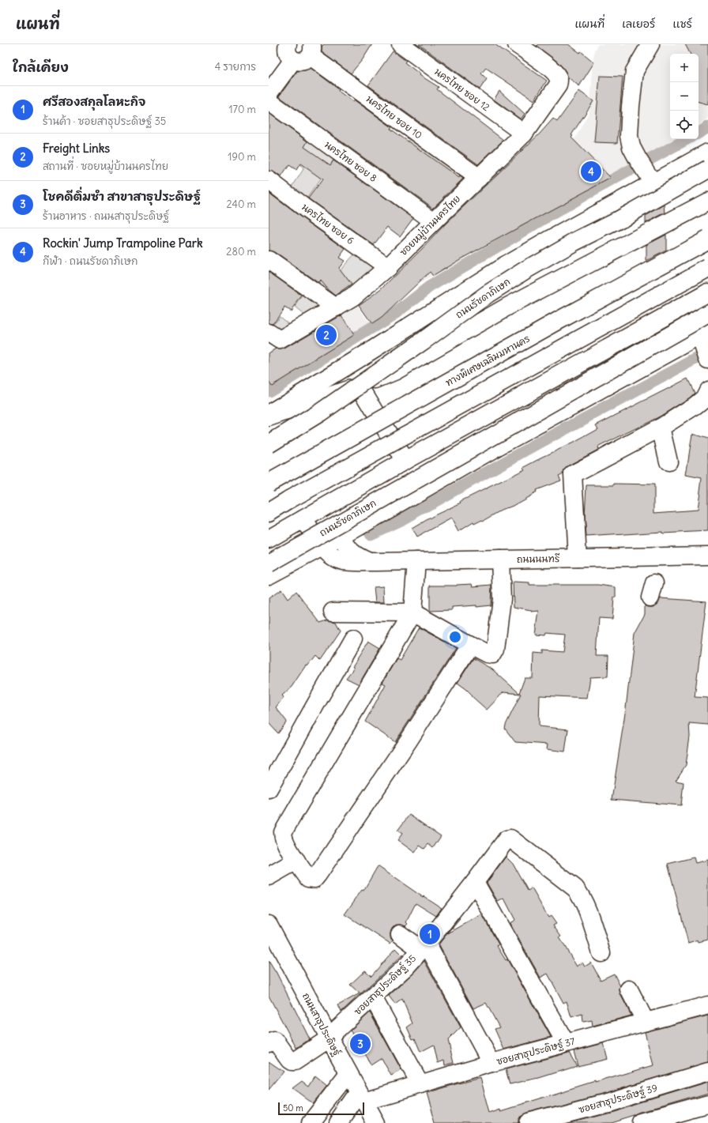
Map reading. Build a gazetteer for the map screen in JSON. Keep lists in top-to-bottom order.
{
  "streets": {
    "main road": [
      "นครไทย ซอย 12",
      "นครไทย ซอย 10",
      "นครไทย ซอย 8",
      "นครไทย ซอย 6",
      "ซอยหมู่บ้านนครไทย",
      "ถนนรัชดาภิเษก",
      "ทางพิเศษเฉลิมมหานคร",
      "ถนนนนทรี",
      "ซอยสาธุประดิษฐ์ 35",
      "ถนนสาธุประดิษฐ์",
      "ซอยสาธุประดิษฐ์ 37",
      "ซอยสาธุประดิษฐ์ 39"
    ]
  },
  "crossings": [
    ["นครไทย ซอย 12", "ซอยหมู่บ้านนครไทย"],
    ["นครไทย ซอย 10", "ซอยหมู่บ้านนครไทย"],
    ["นครไทย ซอย 8", "ซอยหมู่บ้านนครไทย"],
    ["นครไทย ซอย 6", "ซอยหมู่บ้านนครไทย"],
    ["ถนนรัชดาภิเษก", "ถนนนนทรี"],
    ["ซอยสาธุประดิษฐ์ 35", "ถนนสาธุประดิษฐ์"],
    ["ถนนสาธุประดิษฐ์", "ซอยสาธุประดิษฐ์ 37"]
  ],
  "scale_bar": "50 m",
  "page": {
    "header": "แผนที่",
    "nav": ["แผนที่", "เลเยอร์", "แชร์"],
    "heading": ["ใกล้เคียง", "4 รายการ"],
    "map_buttons": ["+", "−"],
    "list": [
      {
        "mark": "1",
        "name": "ศรีสองสกุลโลหะกิจ",
        "note": "ร้านค้า · ซอยสาธุประดิษฐ์ 35",
        "value": "170 m"
      },
      {
        "mark": "2",
        "name": "Freight Links",
        "note": "สถานที่ · ซอยหมู่บ้านนครไทย",
        "value": "190 m"
      },
      {
        "mark": "3",
        "name": "โชคดีติ่มซำ สาขาสาธุประดิษฐ์",
        "note": "ร้านอาหาร · ถนนสาธุประดิษฐ์",
        "value": "240 m"
      },
      {
        "mark": "4",
        "name": "Rockin' Jump Trampoline Park",
        "note": "กีฬา · ถนนรัชดาภิเษก",
        "value": "280 m"
      }
    ],
    "pins": [
      "4",
      "2",
      "1",
      "3"
    ],
    "scale": "50 m"
  }
}
